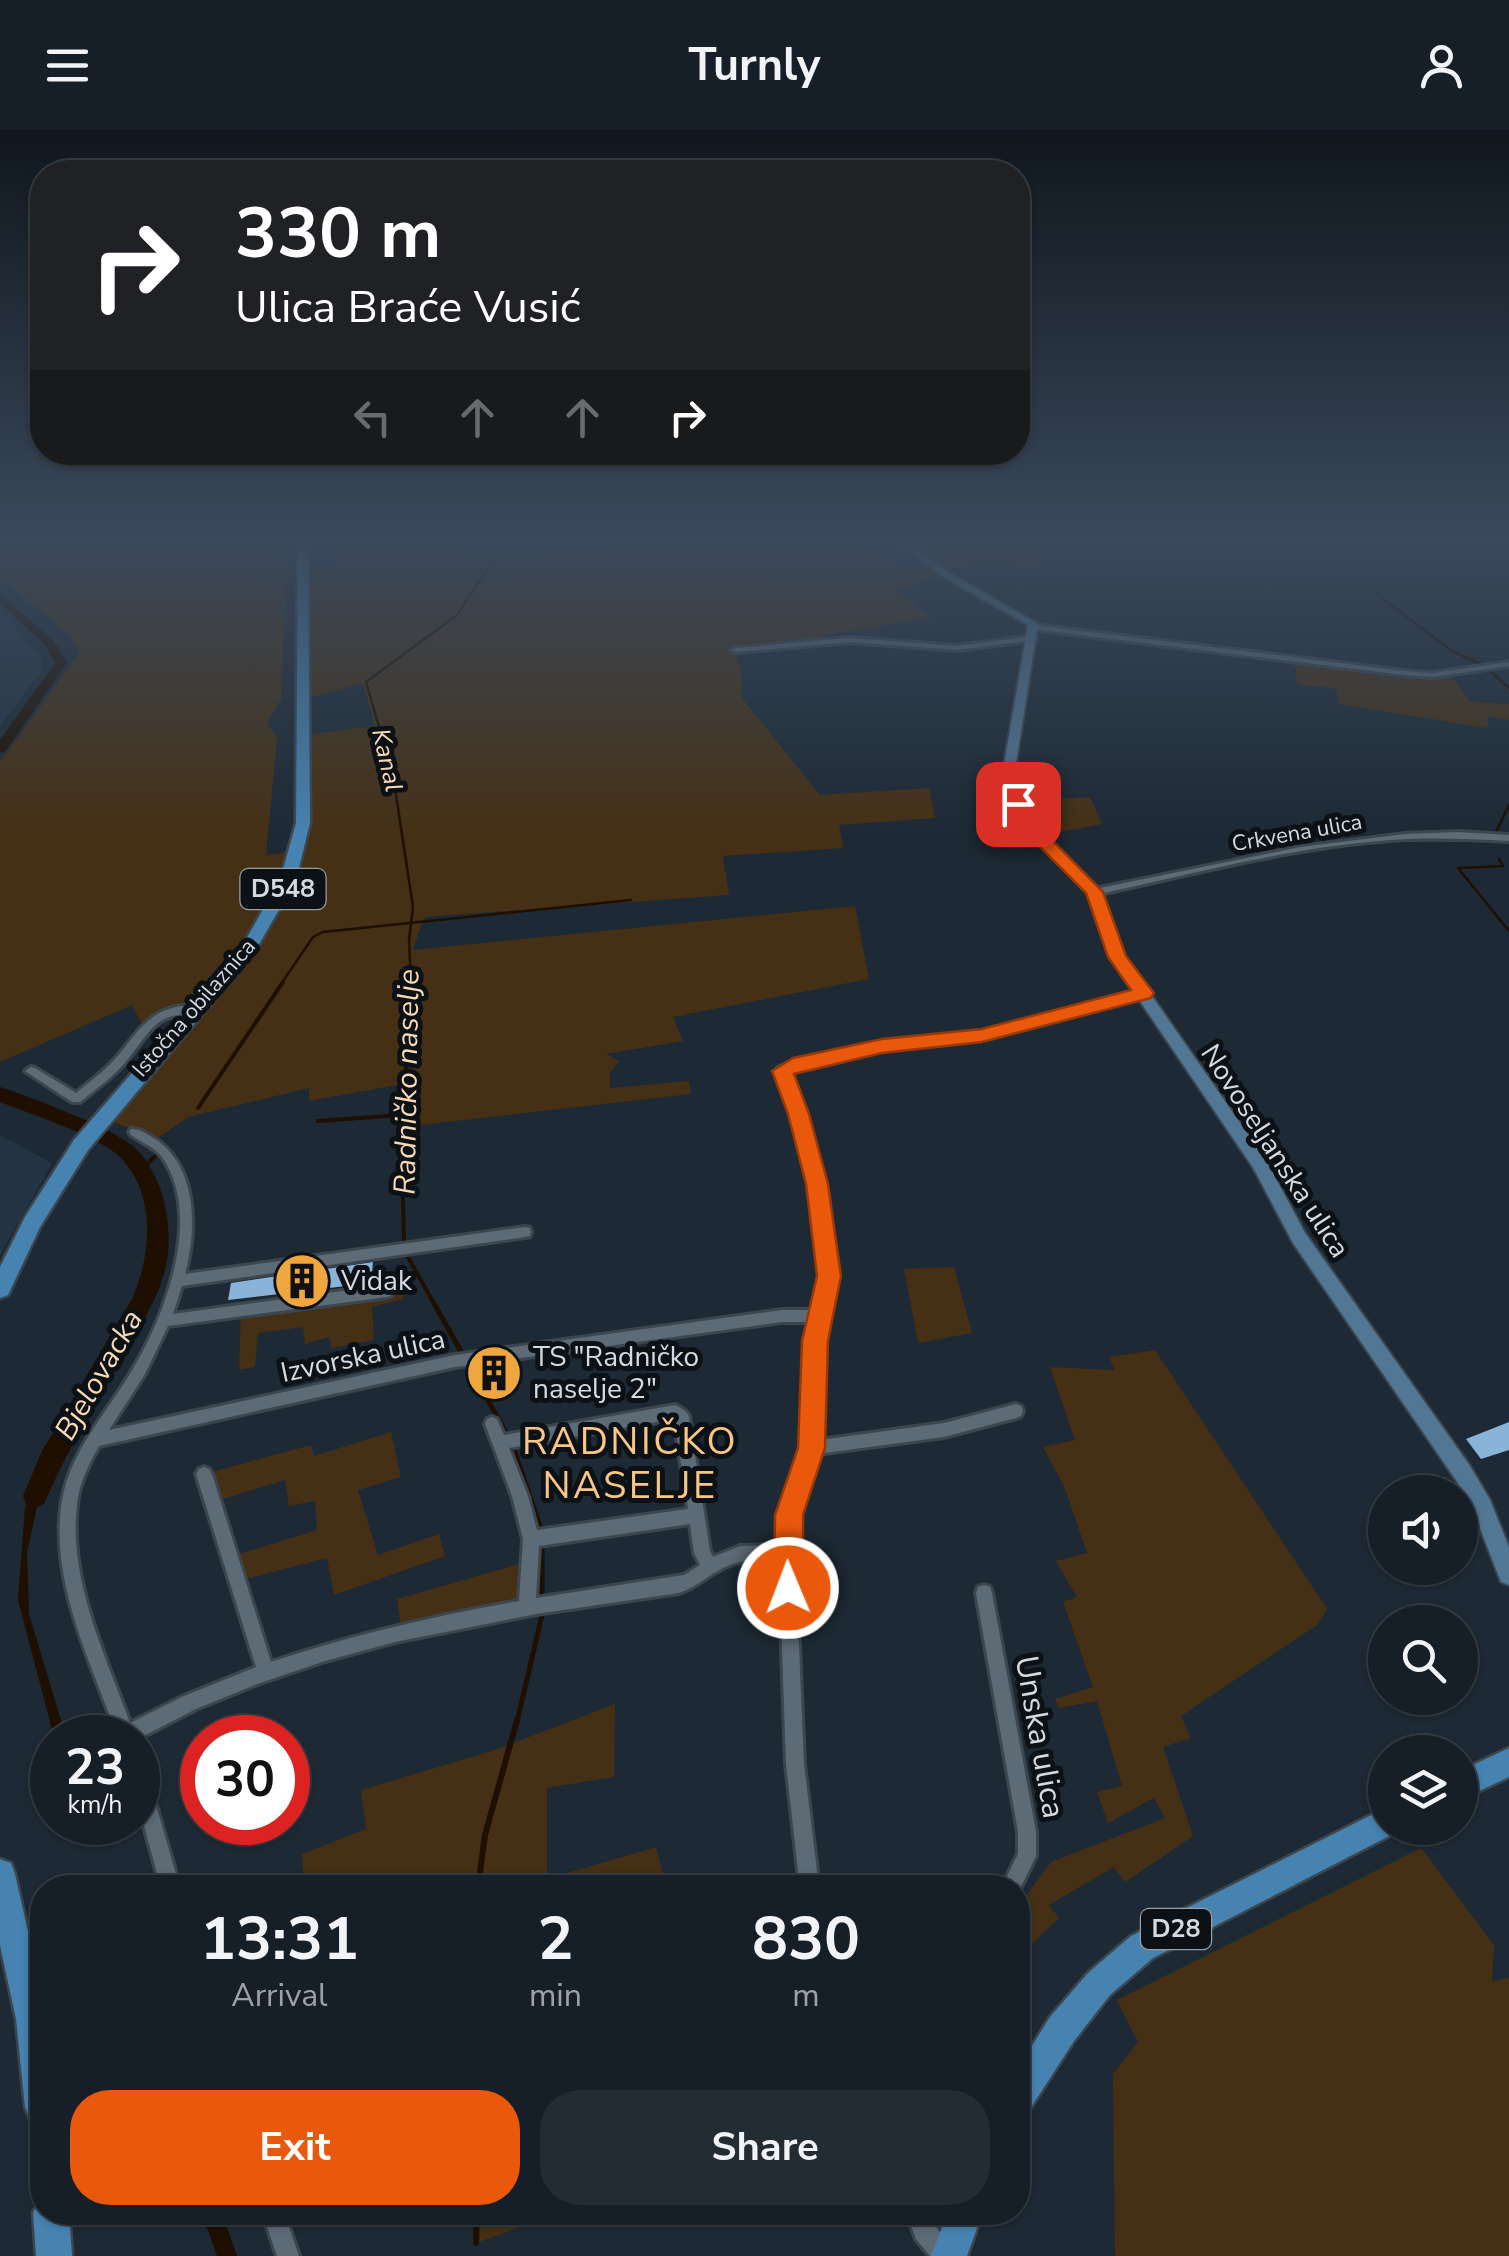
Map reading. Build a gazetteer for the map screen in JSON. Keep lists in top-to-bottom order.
{
  "streets": {
    "main road": [
      "D548",
      "Istočna obilaznica",
      "Novoseljanska ulica",
      "D28"
    ],
    "street": ["Crkvena ulica", "Izvorska ulica", "Unska ulica"]
  },
  "crossings": [
    ["Crkvena ulica", "Novoseljanska ulica"]
  ],
  "districts": ["RADNIČKO NASELJE"],
  "water": ["Kanal", "Radničko naselje", "Bjelovacka"],
  "places": {
    "building": ["Vidak", "TS \"Radničko naselje 2\""]
  },
  "page": {
    "header": "Turnly",
    "turn": ["330 m", "Ulica Braće Vusić"],
    "speed": "23 km/h",
    "limit": "30",
    "eta": [
      "13:31",
      "Arrival",
      "2",
      "min",
      "830",
      "m"
    ],
    "buttons": ["Exit", "Share"]
  }
}
